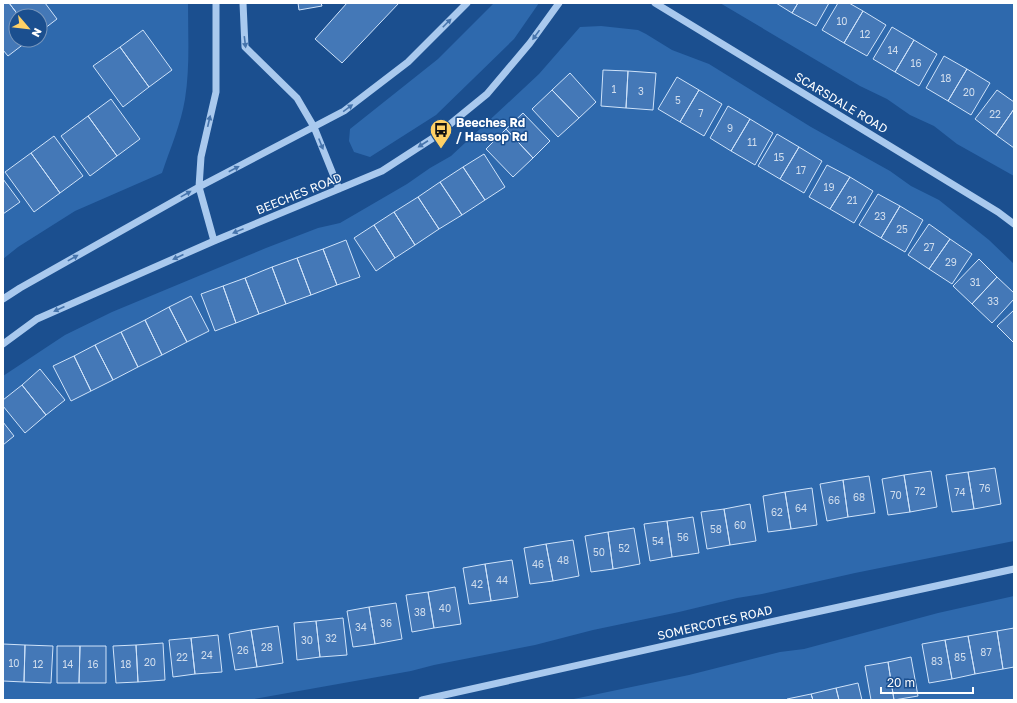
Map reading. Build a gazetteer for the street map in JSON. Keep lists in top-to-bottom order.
{
  "streets": {
    "street": ["SCARSDALE ROAD", "BEECHES ROAD", "SOMERCOTES ROAD"]
  },
  "places": {
    "bus stop": ["Beeches Rd / Hassop Rd"]
  },
  "house_numbers": [
    "10",
    "12",
    "14",
    "16",
    "18",
    "1",
    "3",
    "20",
    "5",
    "7",
    "22",
    "9",
    "11",
    "15",
    "17",
    "19",
    "21",
    "23",
    "25",
    "27",
    "29",
    "31",
    "33",
    "76",
    "72",
    "74",
    "70",
    "68",
    "66",
    "64",
    "62",
    "60",
    "58",
    "56",
    "54",
    "52",
    "50",
    "48",
    "46",
    "44",
    "42",
    "40",
    "38",
    "36",
    "34",
    "32",
    "30",
    "28",
    "26",
    "87",
    "24",
    "22",
    "85",
    "83",
    "20",
    "10",
    "12",
    "14",
    "16",
    "18"
  ],
  "scale_bar": "20 m",
  "north": "bottom right"
}
